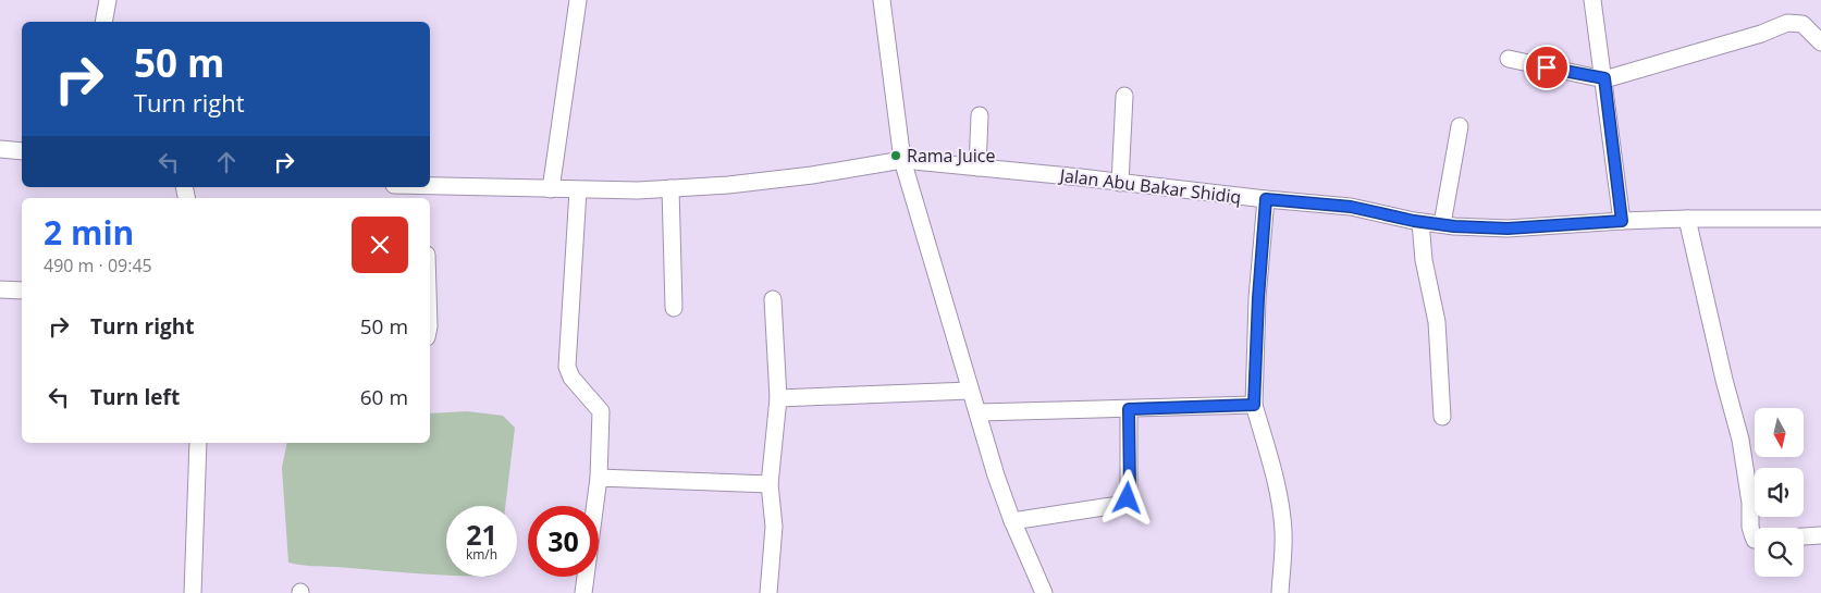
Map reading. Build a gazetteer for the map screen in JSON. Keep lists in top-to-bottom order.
{
  "streets": {
    "street": ["Jalan Abu Bakar Shidiq"]
  },
  "places": ["Rama Juice"],
  "north": "bottom",
  "page": {
    "turn": ["50 m", "Turn right"],
    "heading": ["2 min", "490 m · 09:45"],
    "list": [
      {
        "name": "Turn right",
        "value": "50 m"
      },
      {
        "name": "Turn left",
        "value": "60 m"
      }
    ],
    "speed": "21 km/h",
    "limit": "30"
  }
}
